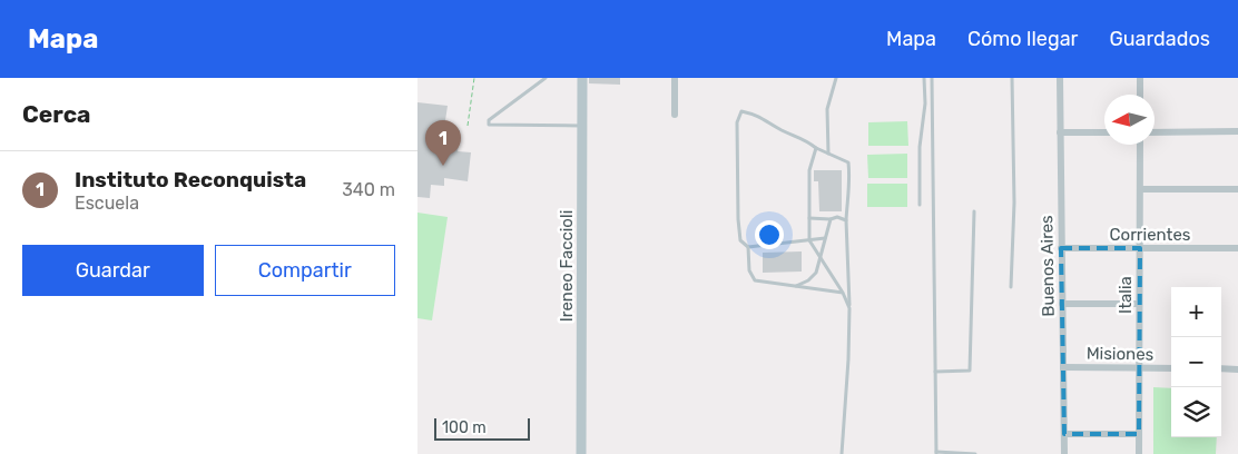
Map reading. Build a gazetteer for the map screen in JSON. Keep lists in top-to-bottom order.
{
  "streets": {
    "street": [
      "Corrientes",
      "Ireneo Faccioli",
      "Buenos Aires",
      "Italia",
      "Misiones"
    ]
  },
  "crossings": [
    ["Corrientes", "Buenos Aires"],
    ["Corrientes", "Italia"],
    ["Buenos Aires", "Misiones"],
    ["Italia", "Misiones"]
  ],
  "scale_bar": "100 m",
  "north": "left",
  "page": {
    "header": "Mapa",
    "nav": ["Mapa", "Cómo llegar", "Guardados"],
    "heading": "Cerca",
    "pins": "1",
    "list": [
      {
        "mark": "1",
        "name": "Instituto Reconquista",
        "note": "Escuela",
        "value": "340 m"
      }
    ],
    "buttons": ["Guardar", "Compartir"],
    "map_buttons": ["+", "−"],
    "scale": "100 m"
  }
}
